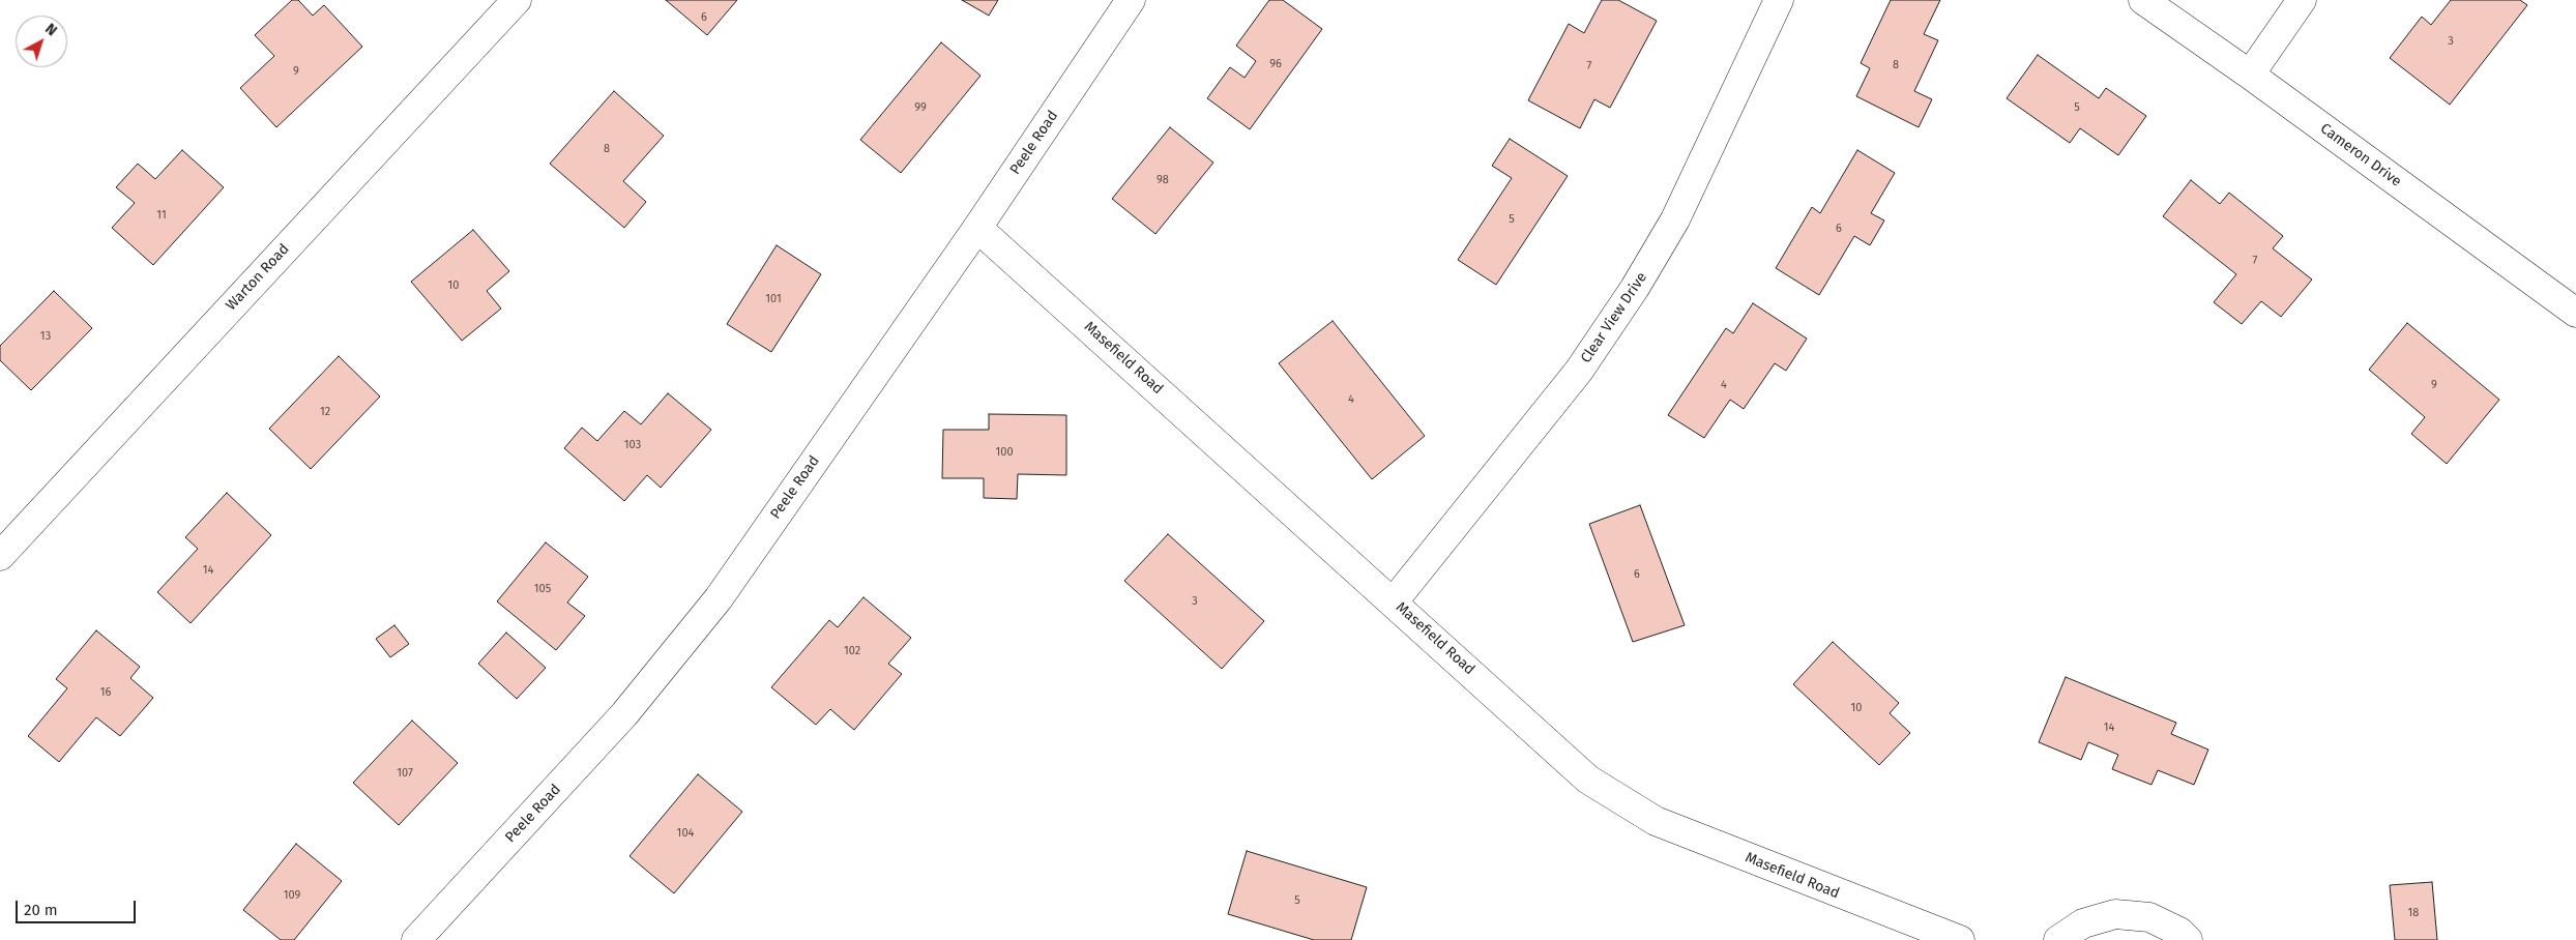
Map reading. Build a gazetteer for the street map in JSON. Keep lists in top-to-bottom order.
{
  "streets": {
    "street": [
      "Peele Road",
      "Cameron Drive",
      "Warton Road",
      "Clear View Drive",
      "Masefield Road"
    ]
  },
  "crossings": [
    ["Peele Road", "Masefield Road"],
    ["Clear View Drive", "Masefield Road"]
  ],
  "house_numbers": [
    "6",
    "3",
    "96",
    "8",
    "7",
    "9",
    "99",
    "5",
    "8",
    "98",
    "11",
    "5",
    "6",
    "7",
    "10",
    "101",
    "13",
    "4",
    "9",
    "4",
    "12",
    "103",
    "100",
    "14",
    "6",
    "105",
    "3",
    "102",
    "16",
    "10",
    "14",
    "107",
    "104",
    "109",
    "5",
    "18"
  ],
  "scale_bar": "20 m",
  "north": "top right"
}
